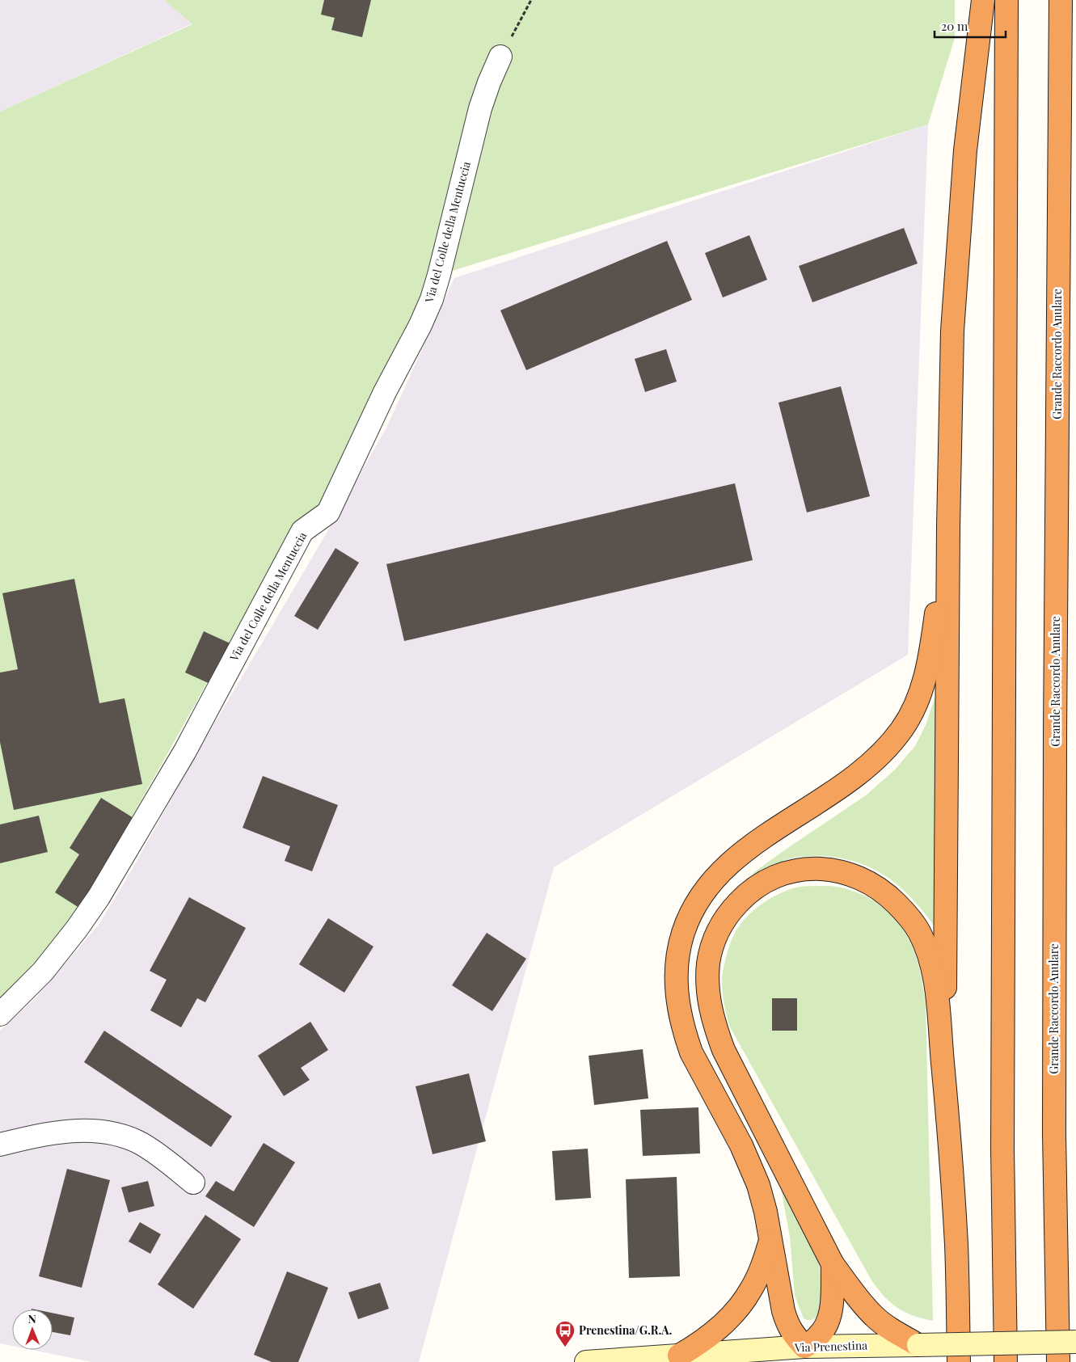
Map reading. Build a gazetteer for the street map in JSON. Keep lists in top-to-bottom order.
{
  "streets": {
    "highway": ["Grande Raccordo Anulare"],
    "main road": ["Via Prenestina"],
    "street": ["Via del Colle della Mentuccia"]
  },
  "places": {
    "bus stop": ["Prenestina/G.R.A."]
  },
  "scale_bar": "20 m",
  "north": "top"
}
